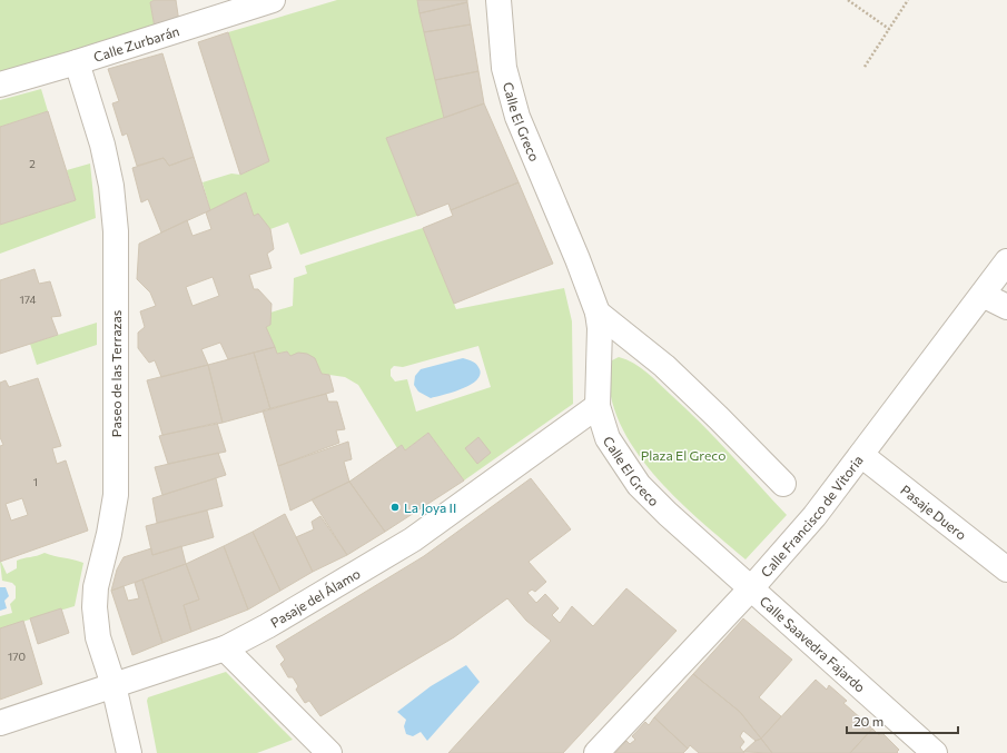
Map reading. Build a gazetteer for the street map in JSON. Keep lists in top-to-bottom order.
{
  "streets": {
    "street": [
      "Calle Zurbarán",
      "Calle El Greco",
      "Paseo de las Terrazas",
      "Pasaje Duero",
      "Calle Francisco de Vitoria",
      "Pasaje del Álamo",
      "Calle Saavedra Fajardo"
    ]
  },
  "crossings": [
    ["Calle Zurbarán", "Paseo de las Terrazas"],
    ["Calle El Greco", "Calle Francisco de Vitoria"],
    ["Calle El Greco", "Pasaje del Álamo"],
    ["Calle El Greco", "Calle Saavedra Fajardo"],
    ["Paseo de las Terrazas", "Pasaje del Álamo"],
    ["Pasaje Duero", "Calle Francisco de Vitoria"],
    ["Calle Francisco de Vitoria", "Calle Saavedra Fajardo"]
  ],
  "parks": ["Plaza El Greco"],
  "places": ["La Joya II"],
  "house_numbers": [
    "2",
    "174",
    "1",
    "170"
  ],
  "scale_bar": "20 m"
}
